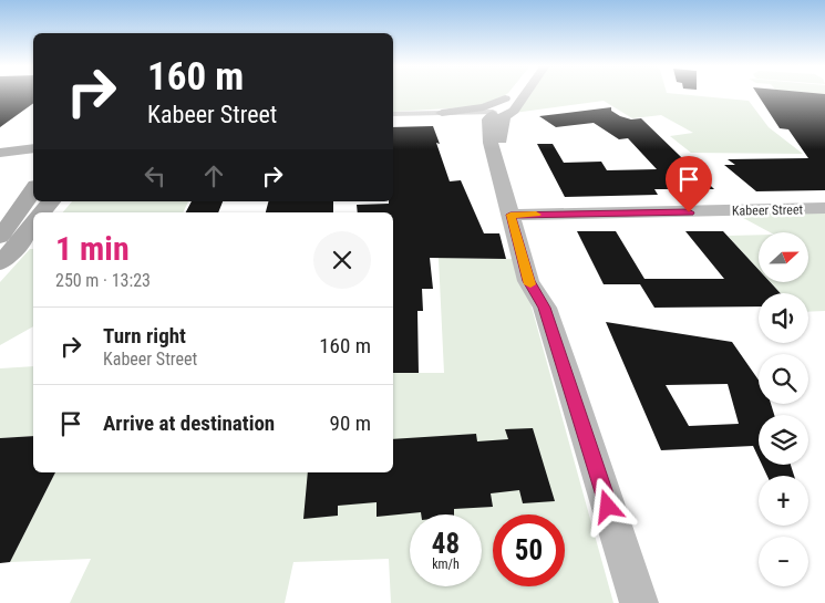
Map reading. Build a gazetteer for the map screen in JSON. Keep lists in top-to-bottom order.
{
  "streets": {
    "main road": ["Kabeer Street"]
  },
  "north": "right",
  "page": {
    "turn": ["160 m", "Kabeer Street"],
    "heading": ["1 min", "250 m · 13:23"],
    "map_buttons": ["+", "−"],
    "list": [
      {
        "name": "Turn right",
        "note": "Kabeer Street",
        "value": "160 m"
      },
      {
        "name": "Arrive at destination",
        "value": "90 m"
      }
    ],
    "speed": "48 km/h",
    "limit": "50"
  }
}
